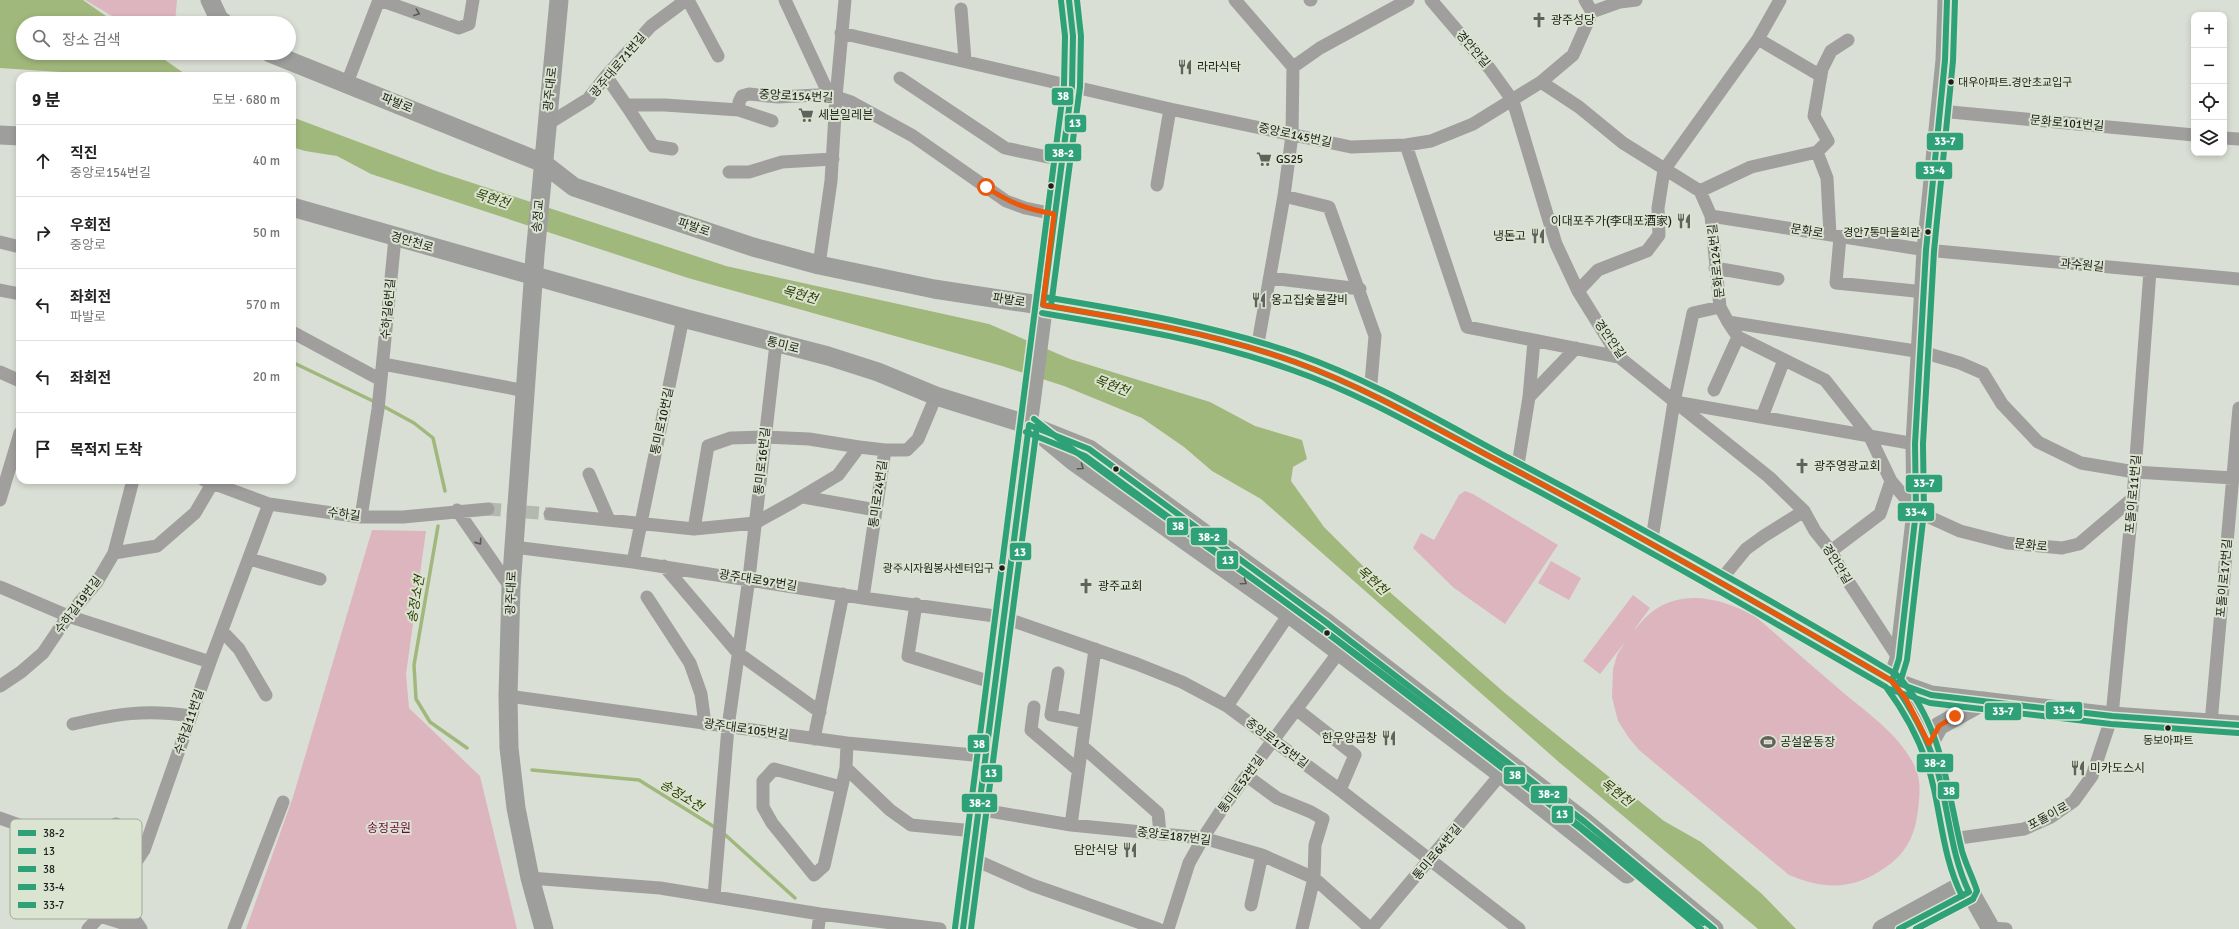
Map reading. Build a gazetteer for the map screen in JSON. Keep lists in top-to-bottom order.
{
  "streets": {
    "street": [
      "경안안길",
      "광주대로71번길",
      "광주대로",
      "중앙로154번길",
      "파발로",
      "문화로101번길",
      "중앙로145번길",
      "송정교",
      "문화로",
      "경안천로",
      "문화로124번길",
      "과수원길",
      "수하길6번길",
      "통미로",
      "통미로10번길",
      "통미로16번길",
      "통미로24번길",
      "포돌이로11번길",
      "수하길",
      "포돌이로17번길",
      "광주대로97번길",
      "수하길19번길",
      "수하길11번길",
      "광주대로105번길",
      "중앙로175번길",
      "통미로52번길",
      "포돌이로",
      "중앙로187번길",
      "통미로64번길"
    ]
  },
  "crossings": [
    ["경안안길", "중앙로145번길"],
    ["광주대로71번길", "광주대로"],
    ["광주대로", "파발로"],
    ["광주대로", "송정교"],
    ["광주대로", "경안천로"],
    ["광주대로", "통미로"],
    ["광주대로", "광주대로97번길"],
    ["광주대로", "광주대로105번길"],
    ["파발로", "송정교"],
    ["파발로", "포돌이로"],
    ["문화로", "문화로124번길"],
    ["문화로", "과수원길"],
    ["문화로", "포돌이로11번길"],
    ["경안천로", "수하길6번길"],
    ["경안천로", "통미로"],
    ["과수원길", "포돌이로11번길"],
    ["수하길6번길", "수하길"],
    ["통미로", "통미로10번길"],
    ["통미로", "통미로16번길"],
    ["통미로", "통미로24번길"],
    ["통미로", "통미로52번길"],
    ["통미로", "통미로64번길"],
    ["통미로10번길", "광주대로97번길"],
    ["통미로16번길", "광주대로97번길"],
    ["통미로16번길", "광주대로105번길"],
    ["통미로24번길", "광주대로97번길"],
    ["포돌이로11번길", "포돌이로"],
    ["수하길", "수하길11번길"],
    ["광주대로97번길", "중앙로175번길"],
    ["중앙로175번길", "통미로52번길"],
    ["중앙로175번길", "통미로64번길"],
    ["통미로52번길", "중앙로187번길"],
    ["중앙로187번길", "통미로64번길"]
  ],
  "water": ["목현천", "송정소천"],
  "parks": ["송정공원"],
  "places": {
    "church": ["광주성당", "광주영광교회", "광주교회"],
    "restaurant": [
      "라라식탁",
      "이대포주가(李대포酒家)",
      "냉돈고",
      "옹고집숯불갈비",
      "한우양곱창",
      "미카도스시",
      "담안식당"
    ],
    "other": [
      "대우아파트.경안초교입구",
      "경안7통마을회관",
      "광주시자원봉사센터입구",
      "동보아파트"
    ],
    "supermarket": ["세븐일레븐", "GS25"],
    "sports": ["공설운동장"]
  },
  "lines": [
    "transit line 38-2",
    "transit line 13",
    "transit line 33-4",
    "transit line 33-7",
    "transit line 38"
  ],
  "legend": [
    "38-2",
    "13",
    "38",
    "33-4",
    "33-7"
  ],
  "page": {
    "map_buttons": ["+", "−"],
    "search": "장소 검색",
    "heading": ["9 분", "도보 · 680 m"],
    "list": [
      ["직진", "중앙로154번길", "40 m"],
      ["우회전", "중앙로", "50 m"],
      ["좌회전", "파발로", "570 m"],
      ["좌회전", "20 m"],
      "목적지 도착"
    ]
  }
}
